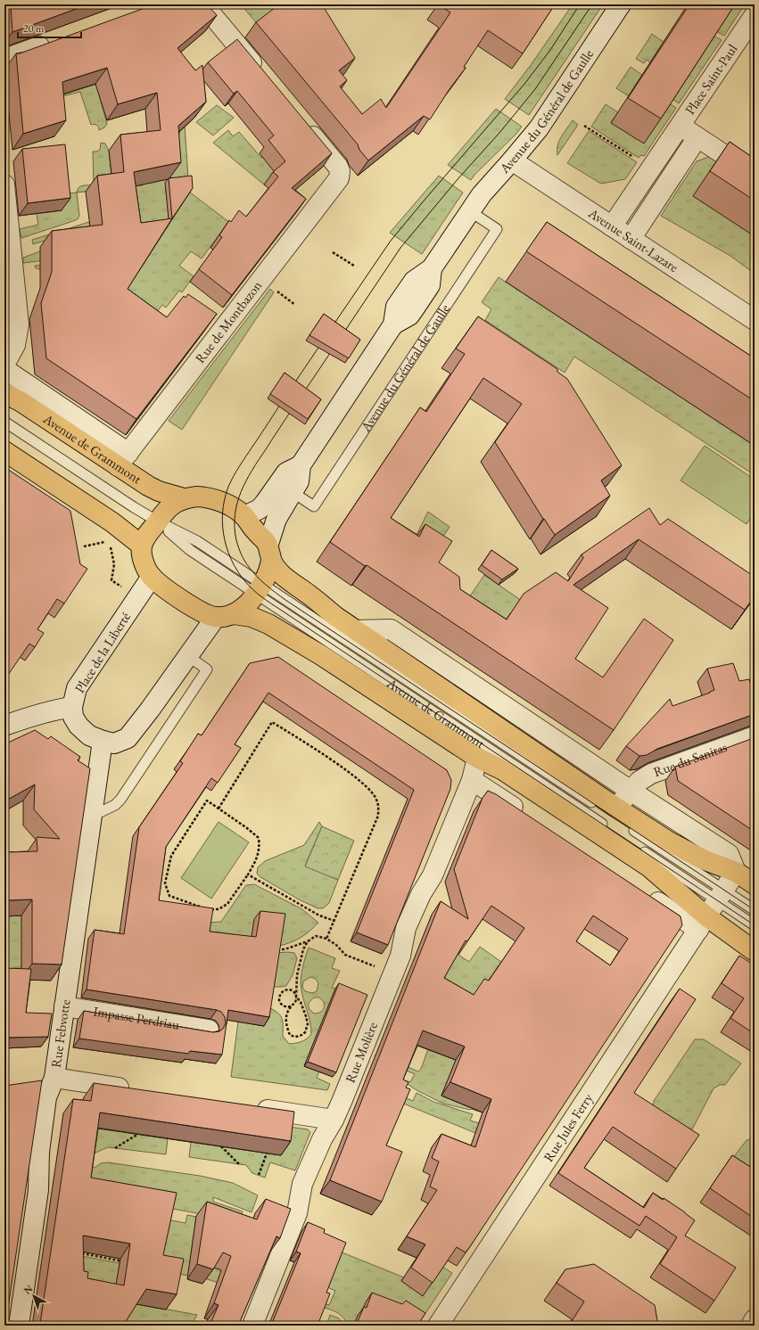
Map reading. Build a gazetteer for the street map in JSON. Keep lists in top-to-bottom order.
{
  "streets": {
    "main road": ["Avenue de Grammont", "Place de la Liberté"],
    "street": [
      "Place Saint-Paul",
      "Avenue du Général de Gaulle",
      "Avenue Saint-Lazare",
      "Rue de Montbazon",
      "Rue du Sanitas",
      "Impasse Perdriau",
      "Rue Febvotte",
      "Rue Molière",
      "Rue Jules Ferry"
    ]
  },
  "crossings": [
    ["Place Saint-Paul", "Avenue Saint-Lazare"],
    ["Avenue du Général de Gaulle", "Avenue Saint-Lazare"],
    ["Avenue du Général de Gaulle", "Avenue de Grammont"],
    ["Avenue du Général de Gaulle", "Place de la Liberté"],
    ["Rue de Montbazon", "Avenue de Grammont"],
    ["Avenue de Grammont", "Place de la Liberté"],
    ["Avenue de Grammont", "Rue Molière"],
    ["Avenue de Grammont", "Rue Jules Ferry"],
    ["Place de la Liberté", "Rue Febvotte"],
    ["Impasse Perdriau", "Rue Febvotte"]
  ],
  "scale_bar": "20 m",
  "north": "top left"
}
